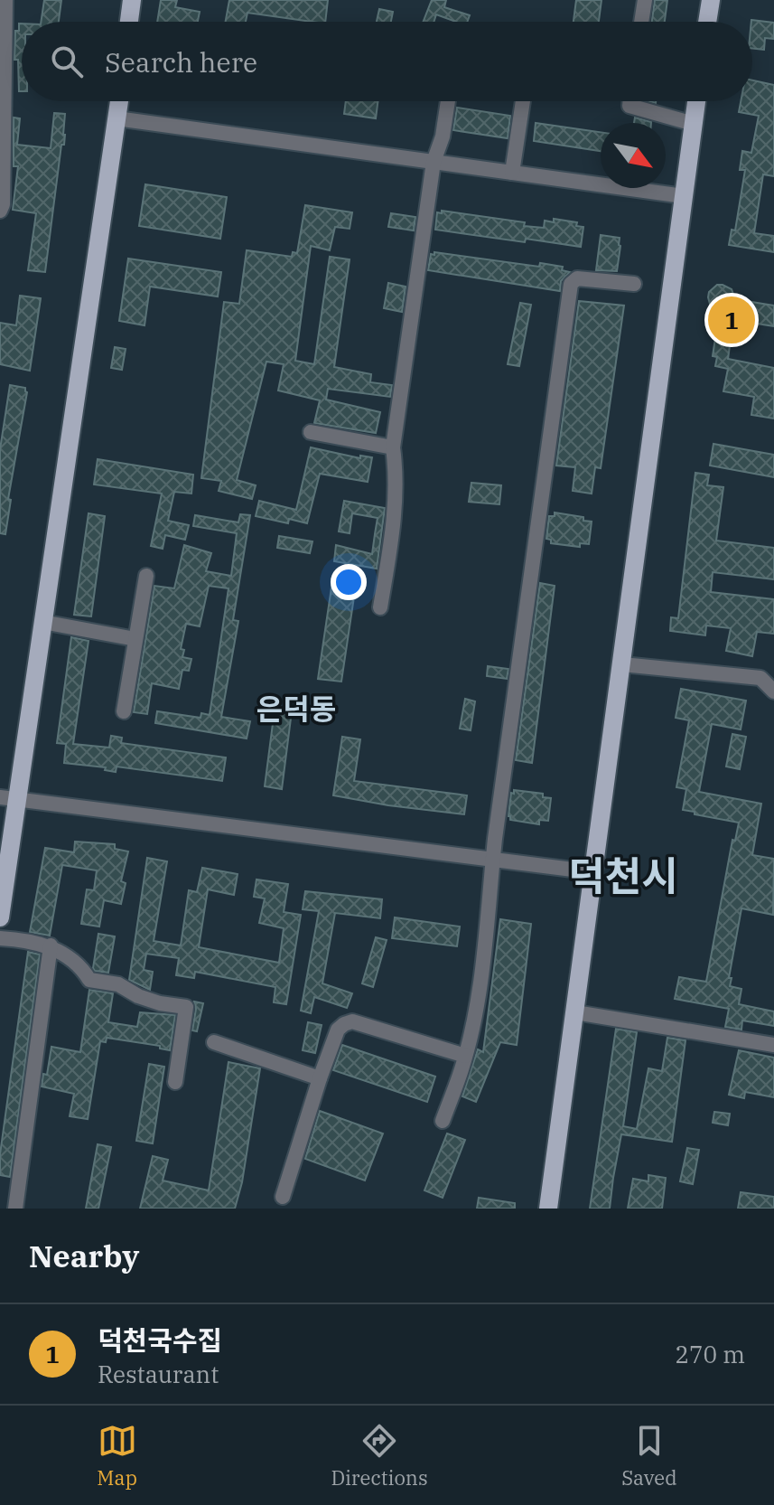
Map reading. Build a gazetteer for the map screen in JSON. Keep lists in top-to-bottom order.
{
  "districts": ["은덕동", "덕천시"],
  "north": "bottom right",
  "page": {
    "search": "Search here",
    "pins": "1",
    "heading": "Nearby",
    "list": [
      {
        "mark": "1",
        "name": "덕천국수집",
        "note": "Restaurant",
        "value": "270 m"
      }
    ],
    "nav": ["Map", "Directions", "Saved"]
  }
}
